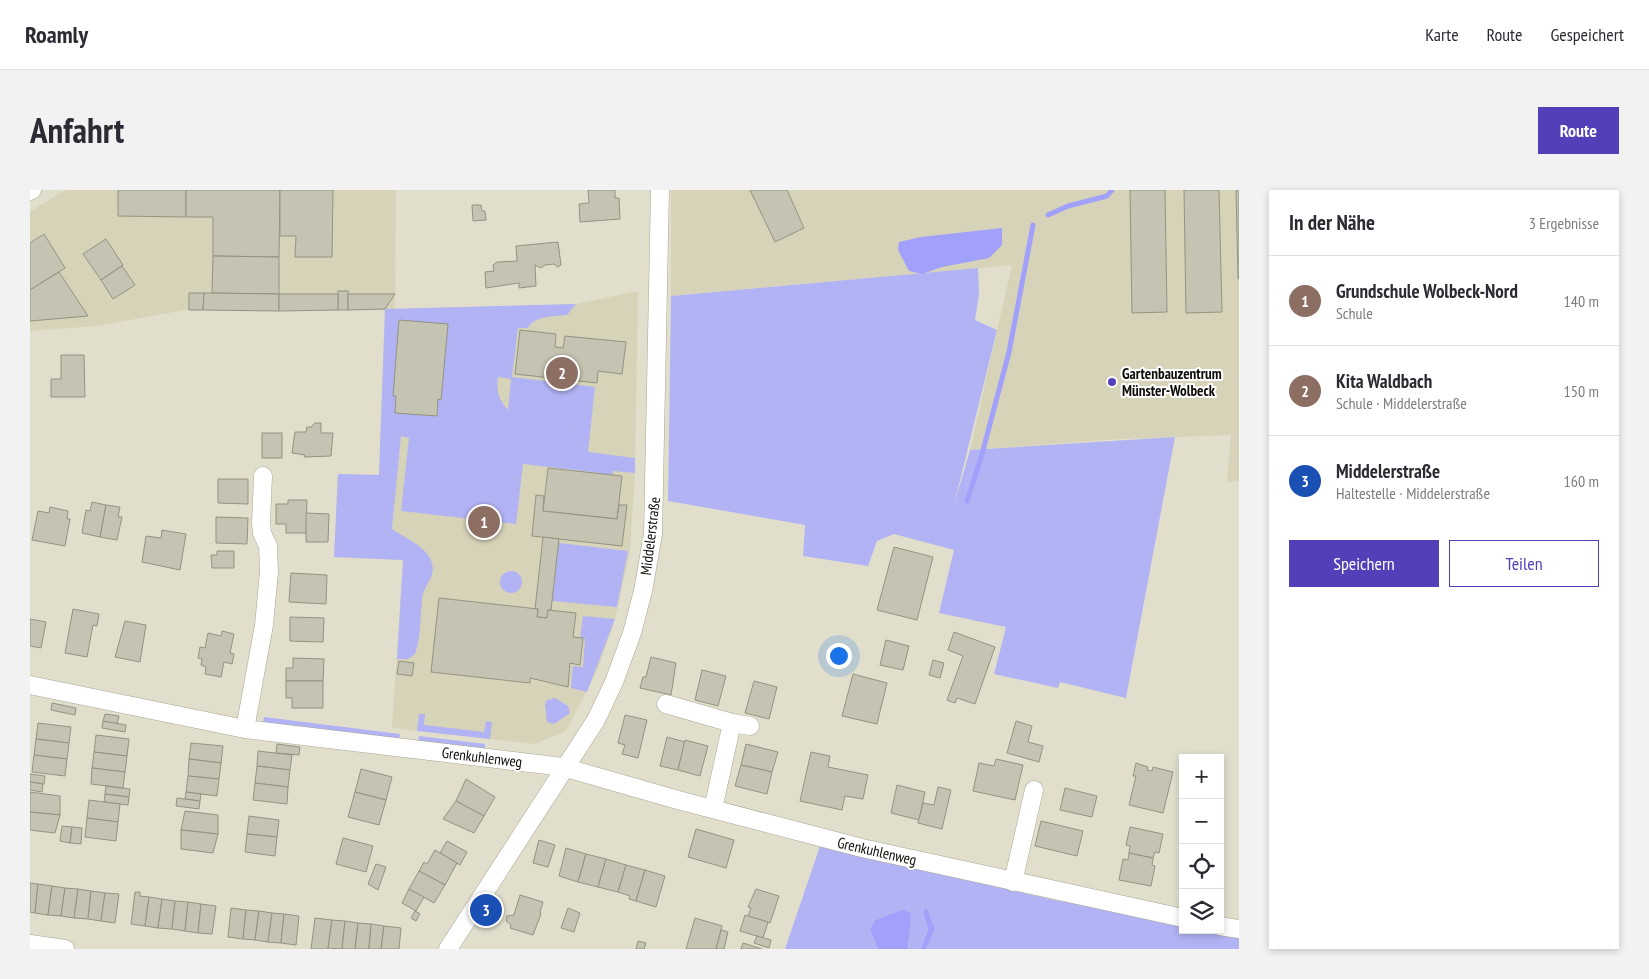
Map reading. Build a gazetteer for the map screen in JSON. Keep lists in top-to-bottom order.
{
  "streets": {
    "street": ["Middelerstraße", "Grenkuhlenweg"]
  },
  "crossings": [
    ["Middelerstraße", "Grenkuhlenweg"]
  ],
  "places": ["Gartenbauzentrum Münster-Wolbeck"],
  "page": {
    "header": "Roamly",
    "nav": ["Karte", "Route", "Gespeichert"],
    "title": "Anfahrt",
    "buttons": [
      "Route",
      ["Speichern", "Teilen"]
    ],
    "heading": ["In der Nähe", "3 Ergebnisse"],
    "list": [
      {
        "mark": "1",
        "name": "Grundschule Wolbeck-Nord",
        "note": "Schule",
        "value": "140 m"
      },
      {
        "mark": "2",
        "name": "Kita Waldbach",
        "note": "Schule · Middelerstraße",
        "value": "150 m"
      },
      {
        "mark": "3",
        "name": "Middelerstraße",
        "note": "Haltestelle · Middelerstraße",
        "value": "160 m"
      }
    ],
    "pins": ["2", "1", "3"],
    "map_buttons": ["+", "−"]
  }
}
